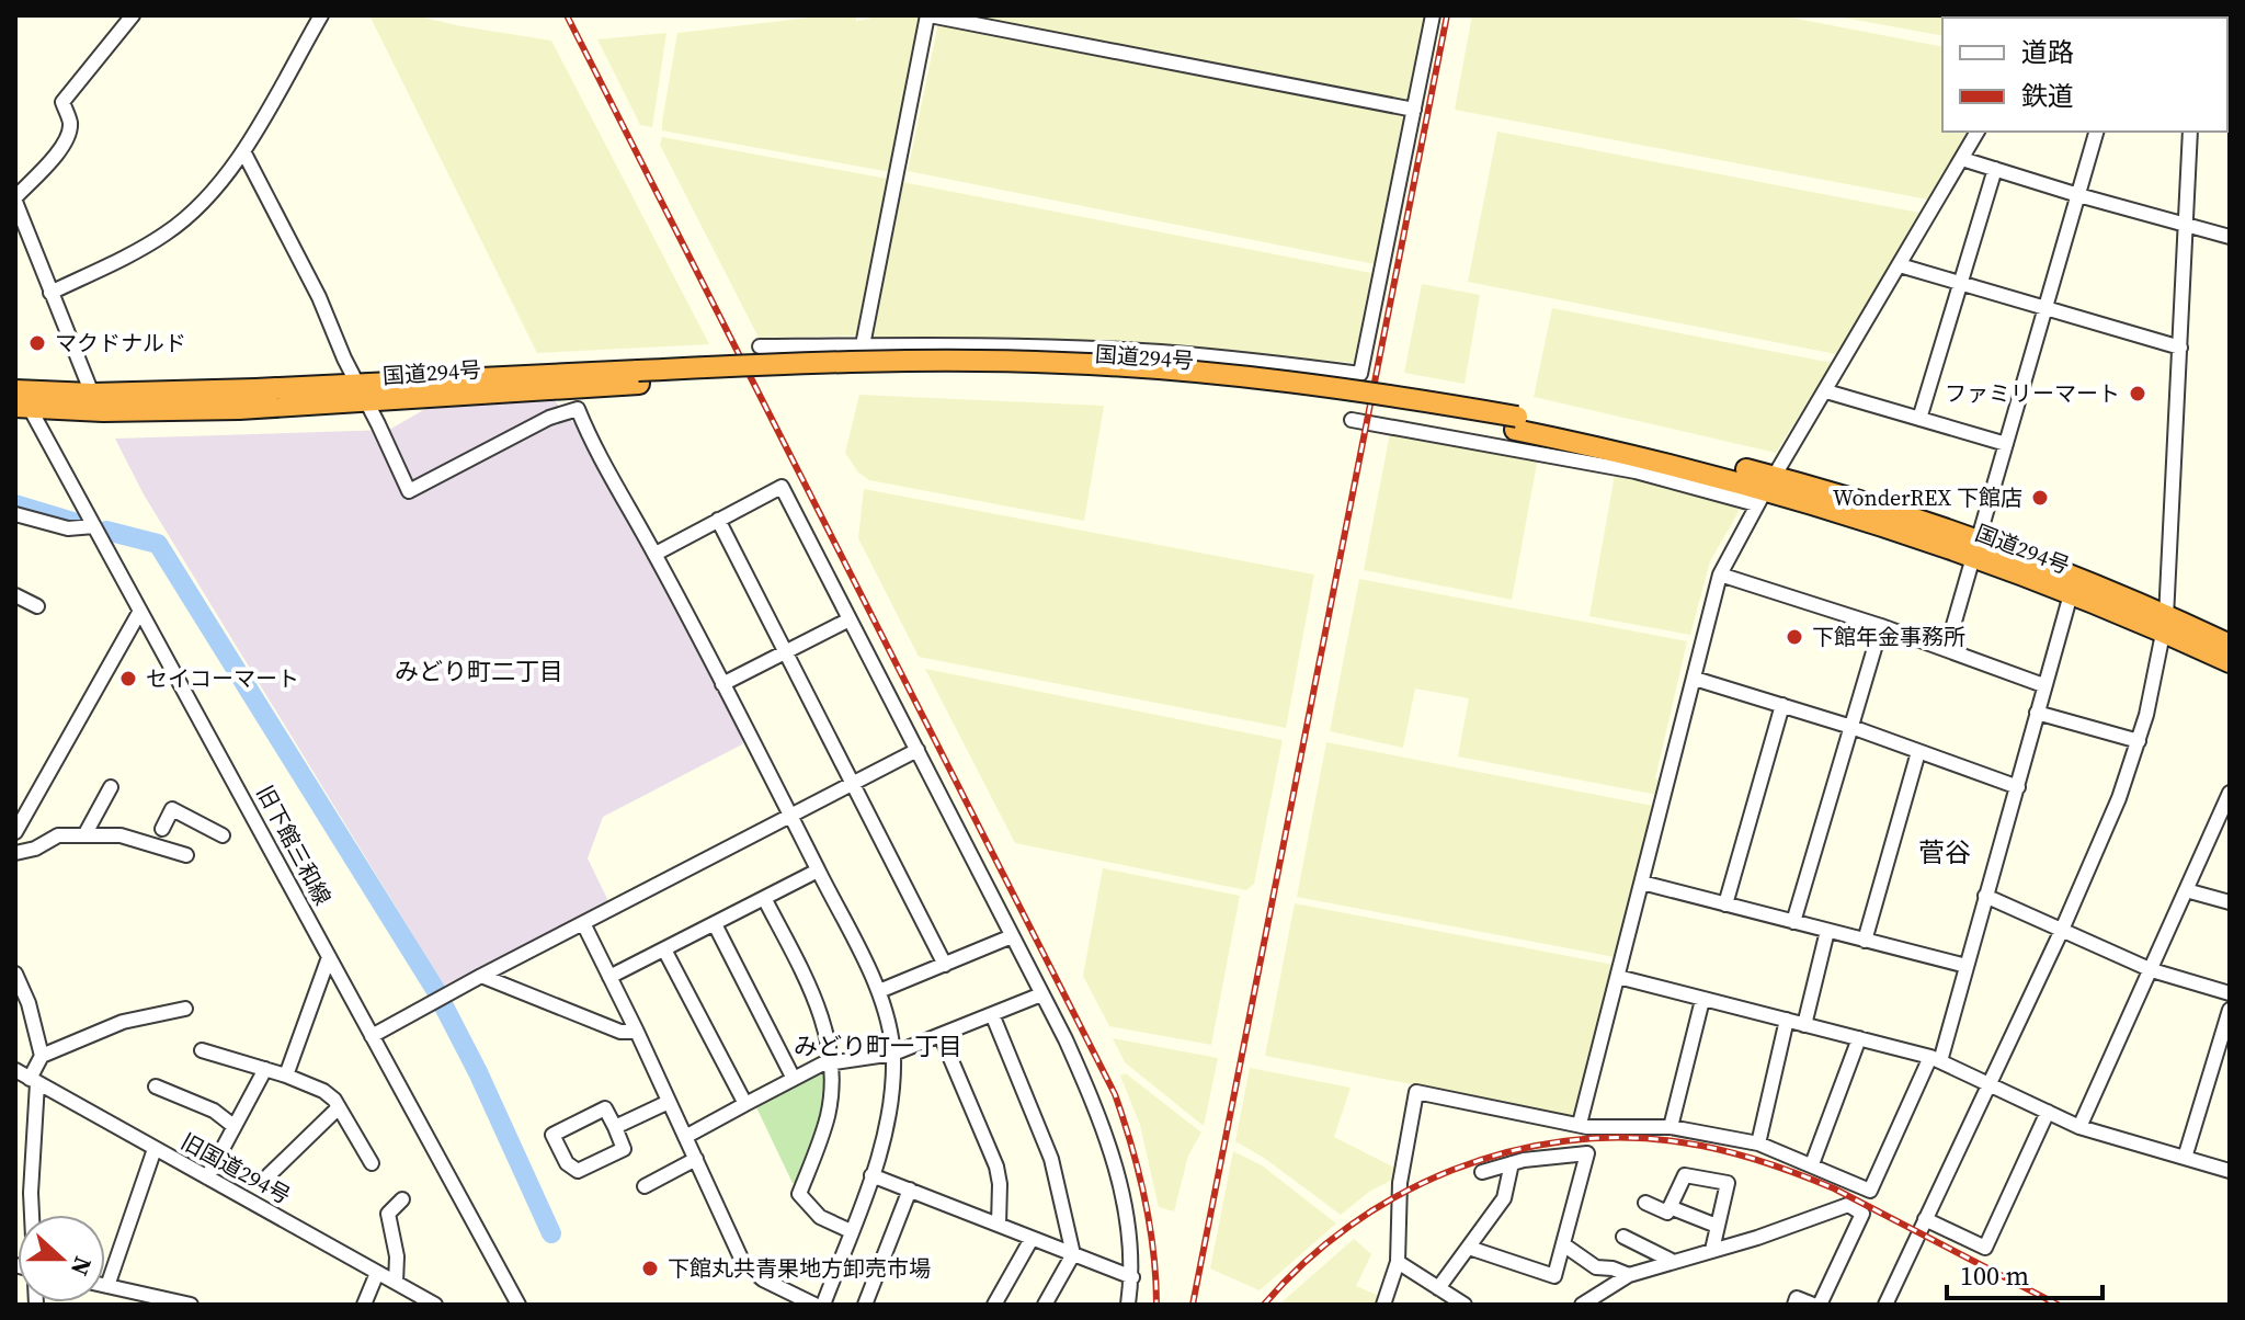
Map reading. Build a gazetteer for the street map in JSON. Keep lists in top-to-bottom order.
{
  "streets": {
    "highway": ["国道294号"],
    "street": ["旧下館三和線", "旧国道294号"]
  },
  "crossings": [
    ["国道294号", "旧下館三和線"]
  ],
  "districts": ["みどり町二丁目", "菅谷", "みどり町一丁目"],
  "places": [
    "マクドナルド",
    "ファミリーマート",
    "WonderREX 下館店",
    "下館年金事務所",
    "セイコーマート",
    "下館丸共青果地方卸売市場"
  ],
  "legend": ["道路", "鉄道"],
  "scale_bar": "100 m",
  "north": "right"
}
